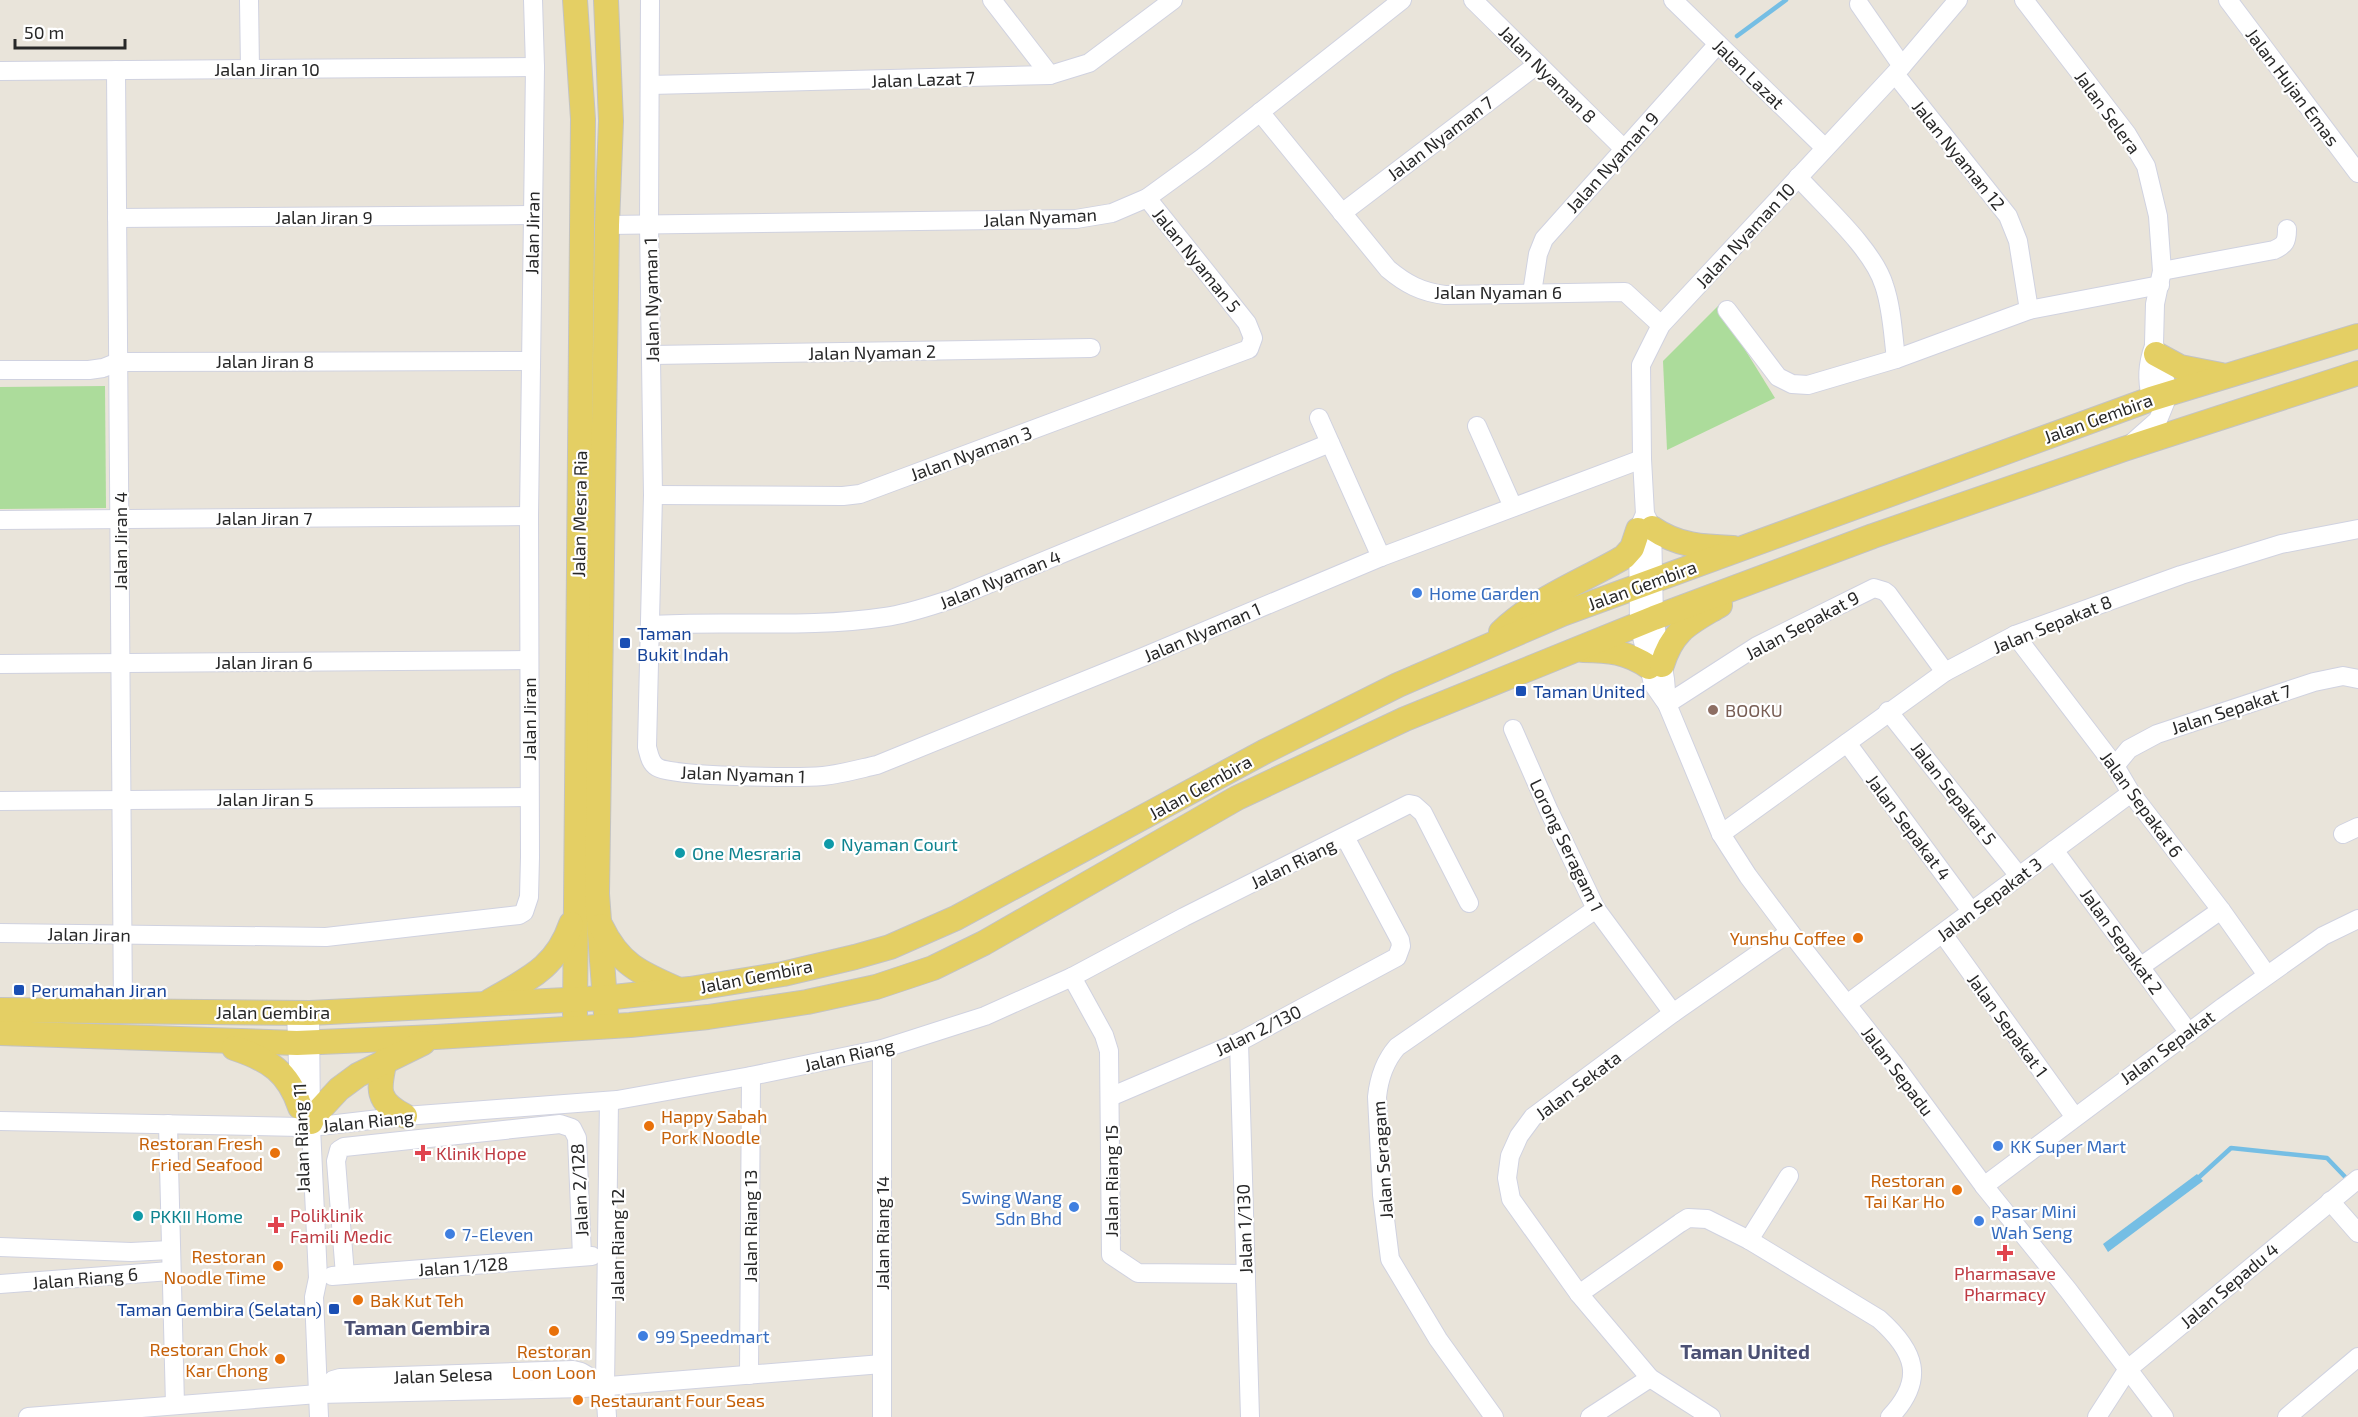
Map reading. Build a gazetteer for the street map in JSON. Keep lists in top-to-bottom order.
{
  "streets": {
    "main road": ["Jalan Gembira", "Jalan Mesra Ria"],
    "street": [
      "Jalan Jiran 10",
      "Jalan Nyaman 8",
      "Jalan Lazat",
      "Jalan Lazat 7",
      "Jalan Hujan Emas",
      "Jalan Selera",
      "Jalan Nyaman 7",
      "Jalan Nyaman 12",
      "Jalan Nyaman 9",
      "Jalan Jiran 9",
      "Jalan Nyaman",
      "Jalan Jiran",
      "Jalan Nyaman 10",
      "Jalan Nyaman 5",
      "Jalan Nyaman 6",
      "Jalan Nyaman 1",
      "Jalan Nyaman 2",
      "Jalan Jiran 8",
      "Jalan Nyaman 3",
      "Jalan Jiran 7",
      "Jalan Jiran 4",
      "Jalan Nyaman 4",
      "Jalan Sepakat 8",
      "Jalan Sepakat 9",
      "Jalan Jiran 6",
      "Jalan Sepakat 7",
      "Jalan Sepakat 5",
      "Jalan Jiran 5",
      "Jalan Sepakat 6",
      "Jalan Sepakat 4",
      "Lorong Seragam 1",
      "Jalan Riang",
      "Jalan Sepakat 3",
      "Jalan Sepakat 2",
      "Jalan Sepakat 1",
      "Jalan 2/130",
      "Jalan Sepakat",
      "Jalan Sepadu",
      "Jalan Sekata",
      "Jalan Riang 11",
      "Jalan Seragam",
      "Jalan Riang 15",
      "Jalan 2/128",
      "Jalan Riang 13",
      "Jalan 1/130",
      "Jalan Riang 14",
      "Jalan Riang 12",
      "Jalan 1/128",
      "Jalan Riang 6",
      "Jalan Sepadu 4",
      "Jalan Selesa"
    ]
  },
  "crossings": [
    ["Jalan Jiran 10", "Jalan Jiran"],
    ["Jalan Jiran 10", "Jalan Jiran 4"],
    ["Jalan Nyaman 8", "Jalan Nyaman 7"],
    ["Jalan Nyaman 8", "Jalan Nyaman 9"],
    ["Jalan Lazat", "Jalan Nyaman 9"],
    ["Jalan Lazat", "Jalan Nyaman 10"],
    ["Jalan Lazat 7", "Jalan Nyaman 1"],
    ["Jalan Selera", "Jalan Gembira"],
    ["Jalan Nyaman 7", "Jalan Nyaman 6"],
    ["Jalan Nyaman 12", "Jalan Nyaman 10"],
    ["Jalan Nyaman 9", "Jalan Nyaman 6"],
    ["Jalan Jiran 9", "Jalan Jiran"],
    ["Jalan Jiran 9", "Jalan Jiran 4"],
    ["Jalan Nyaman", "Jalan Nyaman 5"],
    ["Jalan Nyaman", "Jalan Nyaman 6"],
    ["Jalan Nyaman", "Jalan Nyaman 1"],
    ["Jalan Nyaman", "Jalan Mesra Ria"],
    ["Jalan Jiran", "Jalan Jiran 8"],
    ["Jalan Jiran", "Jalan Jiran 7"],
    ["Jalan Jiran", "Jalan Jiran 4"],
    ["Jalan Jiran", "Jalan Jiran 6"],
    ["Jalan Jiran", "Jalan Jiran 5"],
    ["Jalan Nyaman 10", "Jalan Nyaman 6"],
    ["Jalan Nyaman 10", "Jalan Nyaman 1"],
    ["Jalan Nyaman 10", "Jalan Gembira"],
    ["Jalan Nyaman 10", "Jalan Sepadu"],
    ["Jalan Nyaman 5", "Jalan Nyaman 3"],
    ["Jalan Nyaman 1", "Jalan Nyaman 2"],
    ["Jalan Nyaman 1", "Jalan Nyaman 3"],
    ["Jalan Nyaman 1", "Jalan Nyaman 4"],
    ["Jalan Jiran 8", "Jalan Jiran 4"],
    ["Jalan Gembira", "Jalan Mesra Ria"],
    ["Jalan Gembira", "Jalan Jiran 4"],
    ["Jalan Gembira", "Jalan Sepadu"],
    ["Jalan Gembira", "Jalan Riang 11"],
    ["Jalan Jiran 7", "Jalan Jiran 4"],
    ["Jalan Jiran 4", "Jalan Jiran 6"],
    ["Jalan Jiran 4", "Jalan Jiran 5"],
    ["Jalan Sepakat 8", "Jalan Sepakat 9"],
    ["Jalan Sepakat 8", "Jalan Sepakat 5"],
    ["Jalan Sepakat 8", "Jalan Sepakat 6"],
    ["Jalan Sepakat 8", "Jalan Sepakat 4"],
    ["Jalan Sepakat 8", "Jalan Sepadu"],
    ["Jalan Sepakat 9", "Jalan Sepadu"],
    ["Jalan Sepakat 7", "Jalan Sepakat 6"],
    ["Jalan Sepakat 5", "Jalan Sepakat 3"],
    ["Jalan Sepakat 6", "Jalan Sepakat 3"],
    ["Jalan Sepakat 6", "Jalan Sepakat"],
    ["Jalan Sepakat 4", "Jalan Sepakat 3"],
    ["Lorong Seragam 1", "Jalan Sekata"],
    ["Lorong Seragam 1", "Jalan Seragam"],
    ["Jalan Riang", "Jalan 2/130"],
    ["Jalan Riang", "Jalan Riang 11"],
    ["Jalan Riang", "Jalan Riang 15"],
    ["Jalan Riang", "Jalan Riang 13"],
    ["Jalan Riang", "Jalan Riang 14"],
    ["Jalan Riang", "Jalan Riang 12"],
    ["Jalan Sepakat 3", "Jalan Sepakat 2"],
    ["Jalan Sepakat 3", "Jalan Sepakat 1"],
    ["Jalan Sepakat 3", "Jalan Sepadu"],
    ["Jalan Sepakat 2", "Jalan Sepakat"],
    ["Jalan Sepakat 1", "Jalan Sepakat"],
    ["Jalan 2/130", "Jalan Riang 15"],
    ["Jalan 2/130", "Jalan 1/130"],
    ["Jalan Sepakat", "Jalan Sepadu"],
    ["Jalan Sepadu", "Jalan Sekata"],
    ["Jalan Sepadu", "Jalan Sepadu 4"],
    ["Jalan Riang 11", "Jalan 1/128"],
    ["Jalan Riang 11", "Jalan Selesa"],
    ["Jalan Riang 15", "Jalan 1/130"],
    ["Jalan 2/128", "Jalan 1/128"],
    ["Jalan Riang 13", "Jalan Selesa"],
    ["Jalan Riang 14", "Jalan Selesa"],
    ["Jalan Riang 12", "Jalan 1/128"],
    ["Jalan Riang 12", "Jalan Selesa"]
  ],
  "districts": ["Taman Gembira", "Taman United"],
  "places": {
    "other": [
      "Home Garden",
      "BOOKU",
      "Nyaman Court",
      "One Mesraria",
      "Yunshu Coffee",
      "Happy Sabah Pork Noodle",
      "KK Super Mart",
      "Restoran Fresh Fried Seafood",
      "Restoran Tai Kar Ho",
      "Swing Wang Sdn Bhd",
      "PKKII Home",
      "Pasar Mini Wah Seng",
      "7-Eleven",
      "Restoran Noodle Time",
      "Bak Kut Teh",
      "Restoran Loon Loon",
      "99 Speedmart",
      "Restoran Chok Kar Chong",
      "Restaurant Four Seas"
    ],
    "transit": [
      "Taman Bukit Indah",
      "Taman United",
      "Perumahan Jiran",
      "Taman Gembira (Selatan)"
    ],
    "health": ["Klinik Hope", "Poliklinik Famili Medic", "Pharmasave Pharmacy"]
  },
  "scale_bar": "50 m"
}
